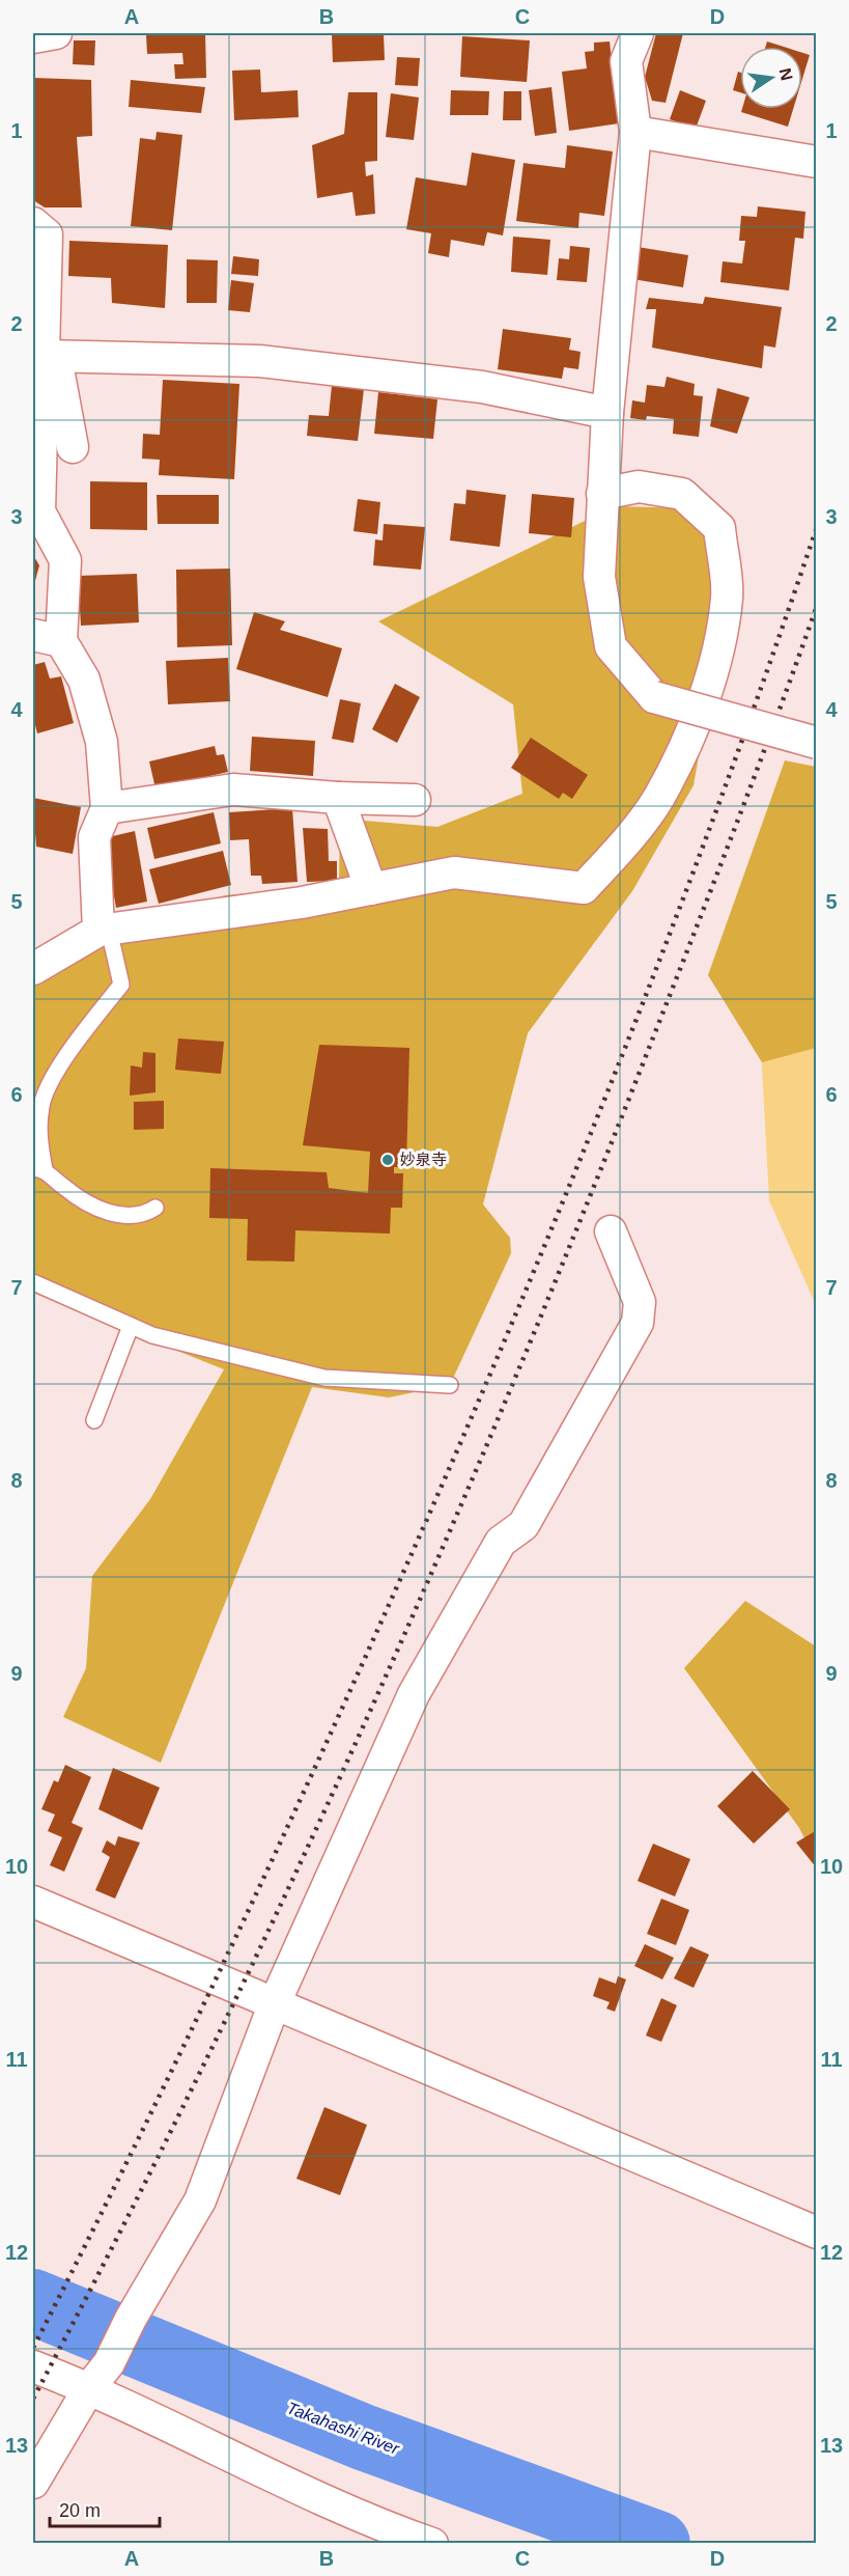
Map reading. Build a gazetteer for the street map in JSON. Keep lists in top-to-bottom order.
{
  "water": ["Takahashi River"],
  "places": ["妙泉寺"],
  "scale_bar": "20 m",
  "north": "right",
  "grid": {
    "columns": [
      "A",
      "B",
      "C",
      "D"
    ],
    "rows": [
      "1",
      "2",
      "3",
      "4",
      "5",
      "6",
      "7",
      "8",
      "9",
      "10",
      "11",
      "12",
      "13"
    ]
  }
}
